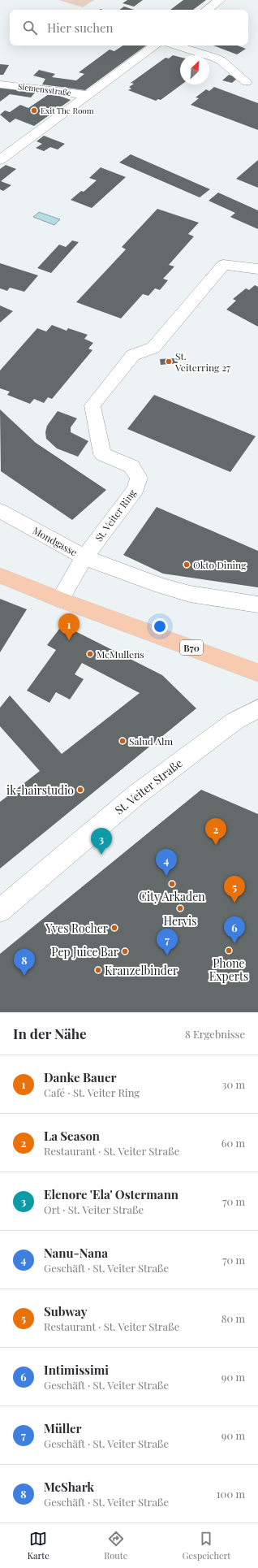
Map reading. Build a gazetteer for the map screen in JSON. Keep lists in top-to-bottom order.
{
  "streets": {
    "main road": ["B70"],
    "street": [
      "Siemensstraße",
      "St. Veiter Ring",
      "Mondgasse",
      "St. Veiter Straße"
    ]
  },
  "crossings": [
    ["St. Veiter Ring", "Mondgasse"],
    ["Mondgasse", "B70"]
  ],
  "places": [
    "Exit The Room",
    "St. Veiterring 27",
    "Okto Dining",
    "McMullens",
    "Salud Alm",
    "ik-hairstudio",
    "City Arkaden",
    "Hervis",
    "Yves Rocher",
    "Phone Experts",
    "Pep Juice Bar",
    "Kranzelbinder"
  ],
  "north": "top right",
  "page": {
    "search": "Hier suchen",
    "pins": [
      "1",
      "2",
      "3",
      "4",
      "5",
      "6",
      "7",
      "8"
    ],
    "heading": ["In der Nähe", "8 Ergebnisse"],
    "list": [
      {
        "mark": "1",
        "name": "Danke Bauer",
        "note": "Café · St. Veiter Ring",
        "value": "30 m"
      },
      {
        "mark": "2",
        "name": "La Season",
        "note": "Restaurant · St. Veiter Straße",
        "value": "60 m"
      },
      {
        "mark": "3",
        "name": "Elenore 'Ela' Ostermann",
        "note": "Ort · St. Veiter Straße",
        "value": "70 m"
      },
      {
        "mark": "4",
        "name": "Nanu-Nana",
        "note": "Geschäft · St. Veiter Straße",
        "value": "70 m"
      },
      {
        "mark": "5",
        "name": "Subway",
        "note": "Restaurant · St. Veiter Straße",
        "value": "80 m"
      },
      {
        "mark": "6",
        "name": "Intimissimi",
        "note": "Geschäft · St. Veiter Straße",
        "value": "90 m"
      },
      {
        "mark": "7",
        "name": "Müller",
        "note": "Geschäft · St. Veiter Straße",
        "value": "90 m"
      },
      {
        "mark": "8",
        "name": "McShark",
        "note": "Geschäft · St. Veiter Straße",
        "value": "100 m"
      }
    ],
    "nav": ["Karte", "Route", "Gespeichert"]
  }
}
